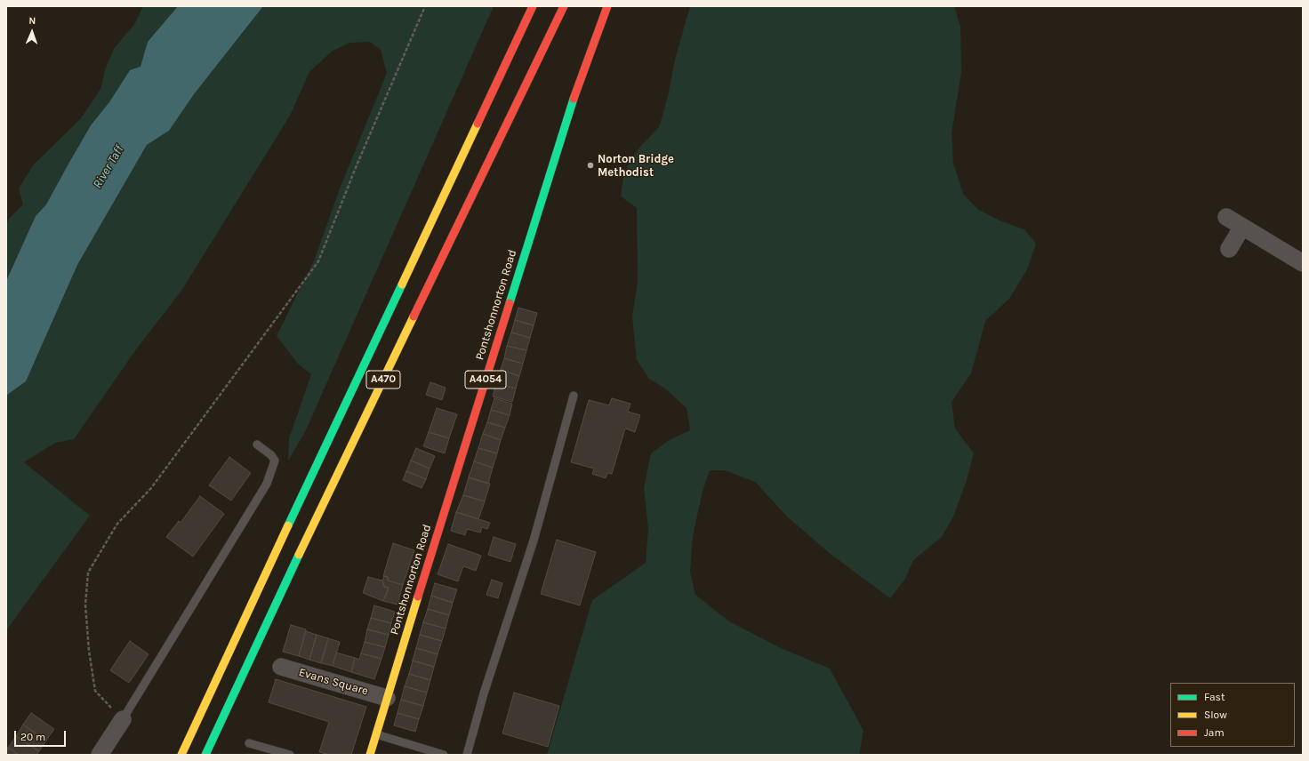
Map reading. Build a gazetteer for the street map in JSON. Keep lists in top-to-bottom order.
{
  "streets": {
    "main road": ["Pontshonnorton Road", "A470", "A4054"],
    "street": ["Evans Square"]
  },
  "crossings": [
    ["Pontshonnorton Road", "Evans Square"]
  ],
  "water": ["River Taff"],
  "places": ["Norton Bridge Methodist"],
  "legend": ["Fast", "Slow", "Jam"],
  "scale_bar": "20 m",
  "north": "top"
}
